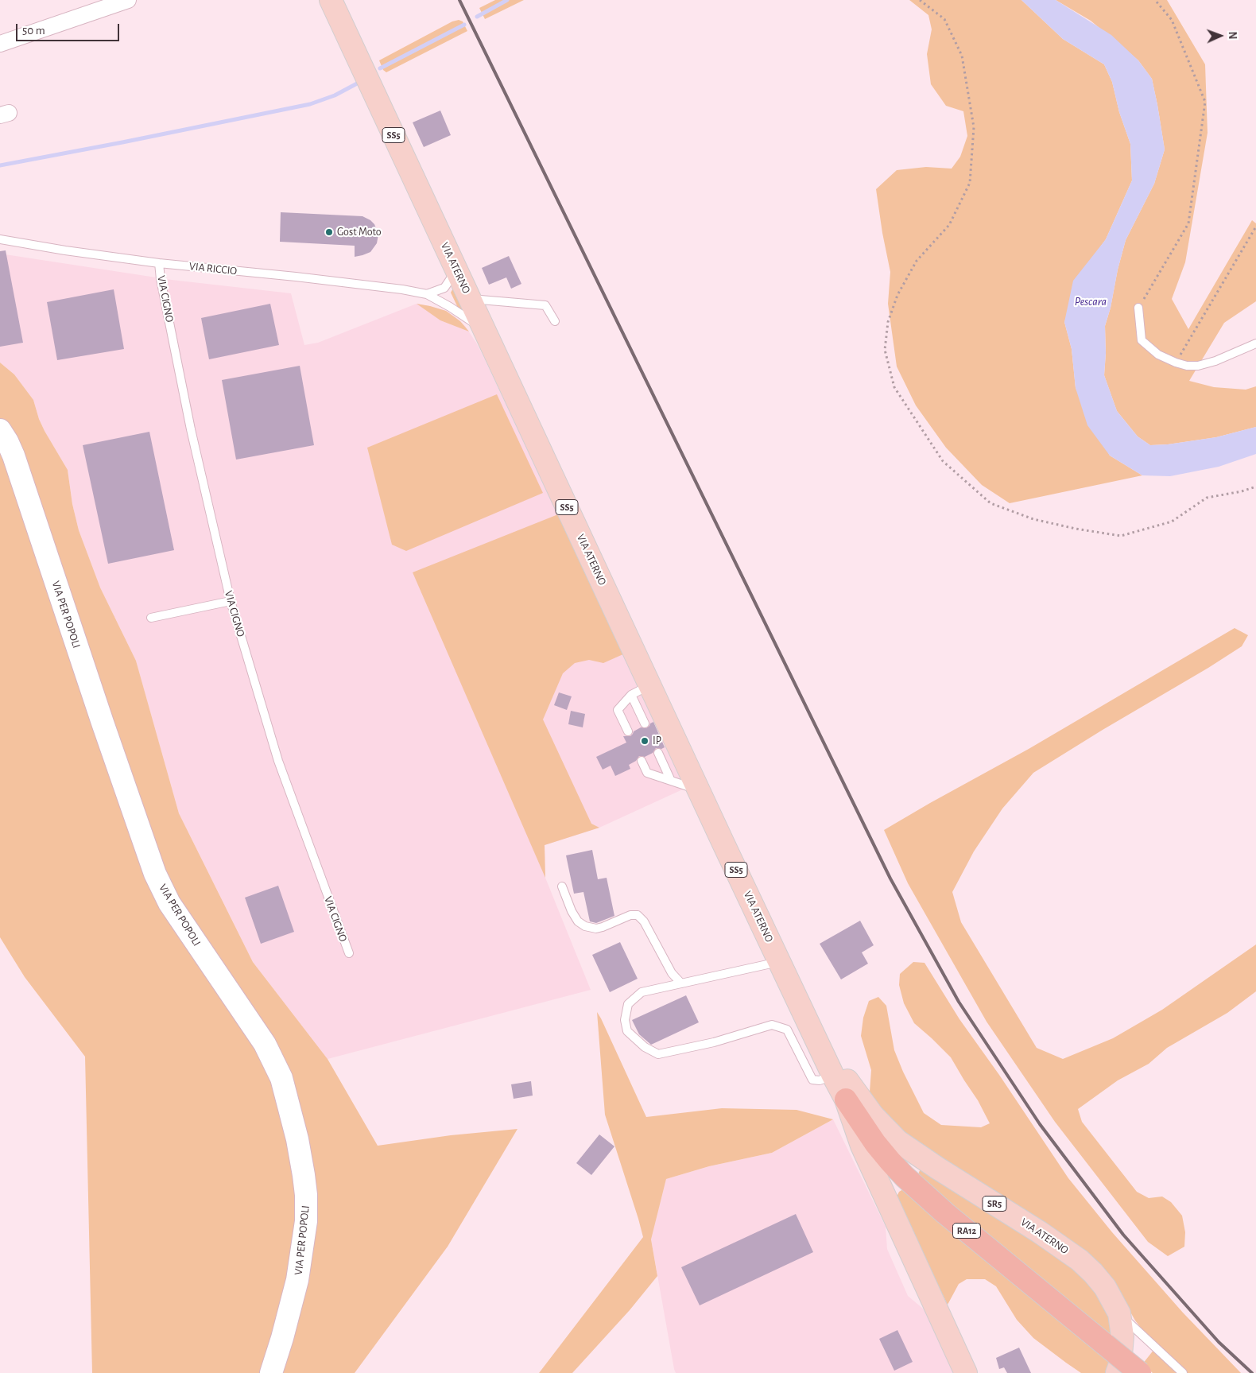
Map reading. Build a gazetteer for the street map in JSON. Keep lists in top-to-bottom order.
{
  "streets": {
    "highway": ["RA12"],
    "main road": [
      "SS5",
      "VIA ATERNO",
      "VIA PER POPOLI",
      "SR5"
    ],
    "lane": ["VIA RICCIO", "VIA CIGNO"]
  },
  "crossings": [
    ["VIA ATERNO", "VIA RICCIO"],
    ["VIA ATERNO", "RA12"],
    ["VIA RICCIO", "VIA CIGNO"]
  ],
  "water": ["Pescara"],
  "places": ["Gost Moto", "IP"],
  "scale_bar": "50 m",
  "north": "right"
}
